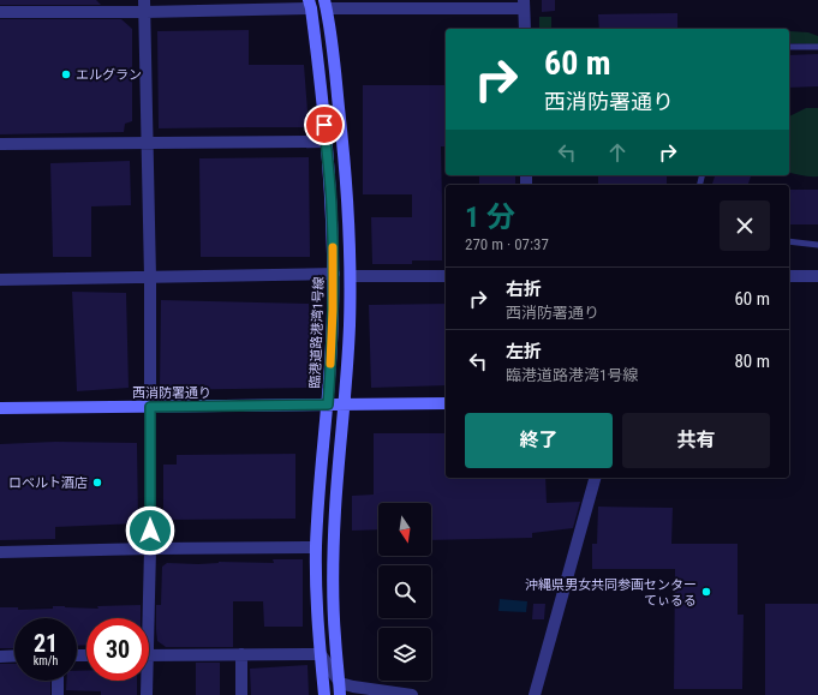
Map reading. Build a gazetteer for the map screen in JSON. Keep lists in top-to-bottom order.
{
  "streets": {
    "street": ["臨港道路港湾1号線", "西消防署通り"]
  },
  "crossings": [
    ["臨港道路港湾1号線", "西消防署通り"]
  ],
  "places": ["エルグラン", "ロベルト酒店", "沖縄県男女共同参画センター てぃるる"],
  "north": "bottom",
  "page": {
    "turn": ["60 m", "西消防署通り"],
    "heading": ["1 分", "270 m · 07:37"],
    "list": [
      {
        "name": "右折",
        "note": "西消防署通り",
        "value": "60 m"
      },
      {
        "name": "左折",
        "note": "臨港道路港湾1号線",
        "value": "80 m"
      }
    ],
    "buttons": ["終了", "共有"],
    "speed": "21 km/h",
    "limit": "30"
  }
}
